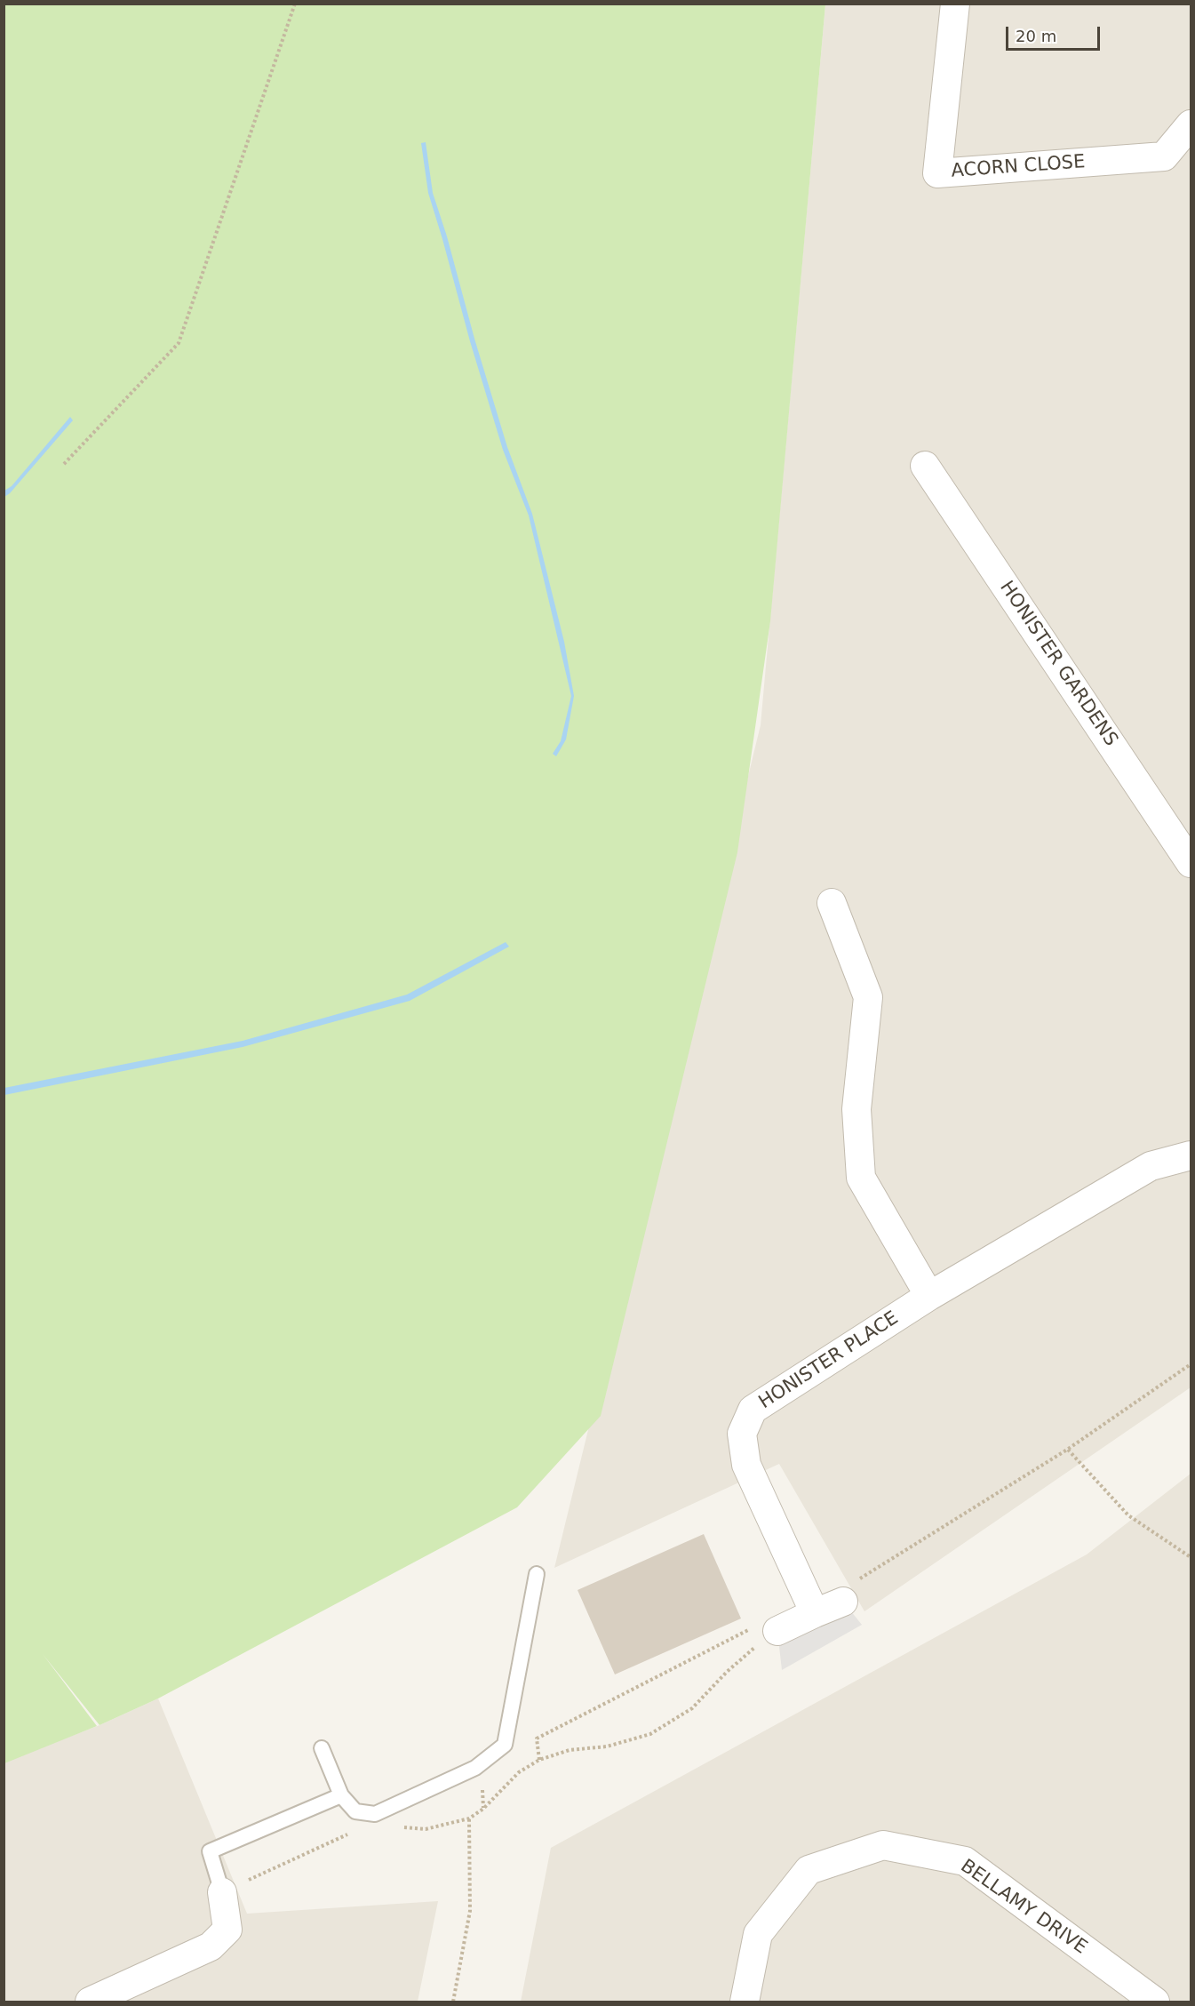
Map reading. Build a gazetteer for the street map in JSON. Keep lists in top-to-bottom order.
{
  "streets": {
    "street": [
      "ACORN CLOSE",
      "HONISTER GARDENS",
      "HONISTER PLACE",
      "BELLAMY DRIVE"
    ]
  },
  "scale_bar": "20 m"
}
